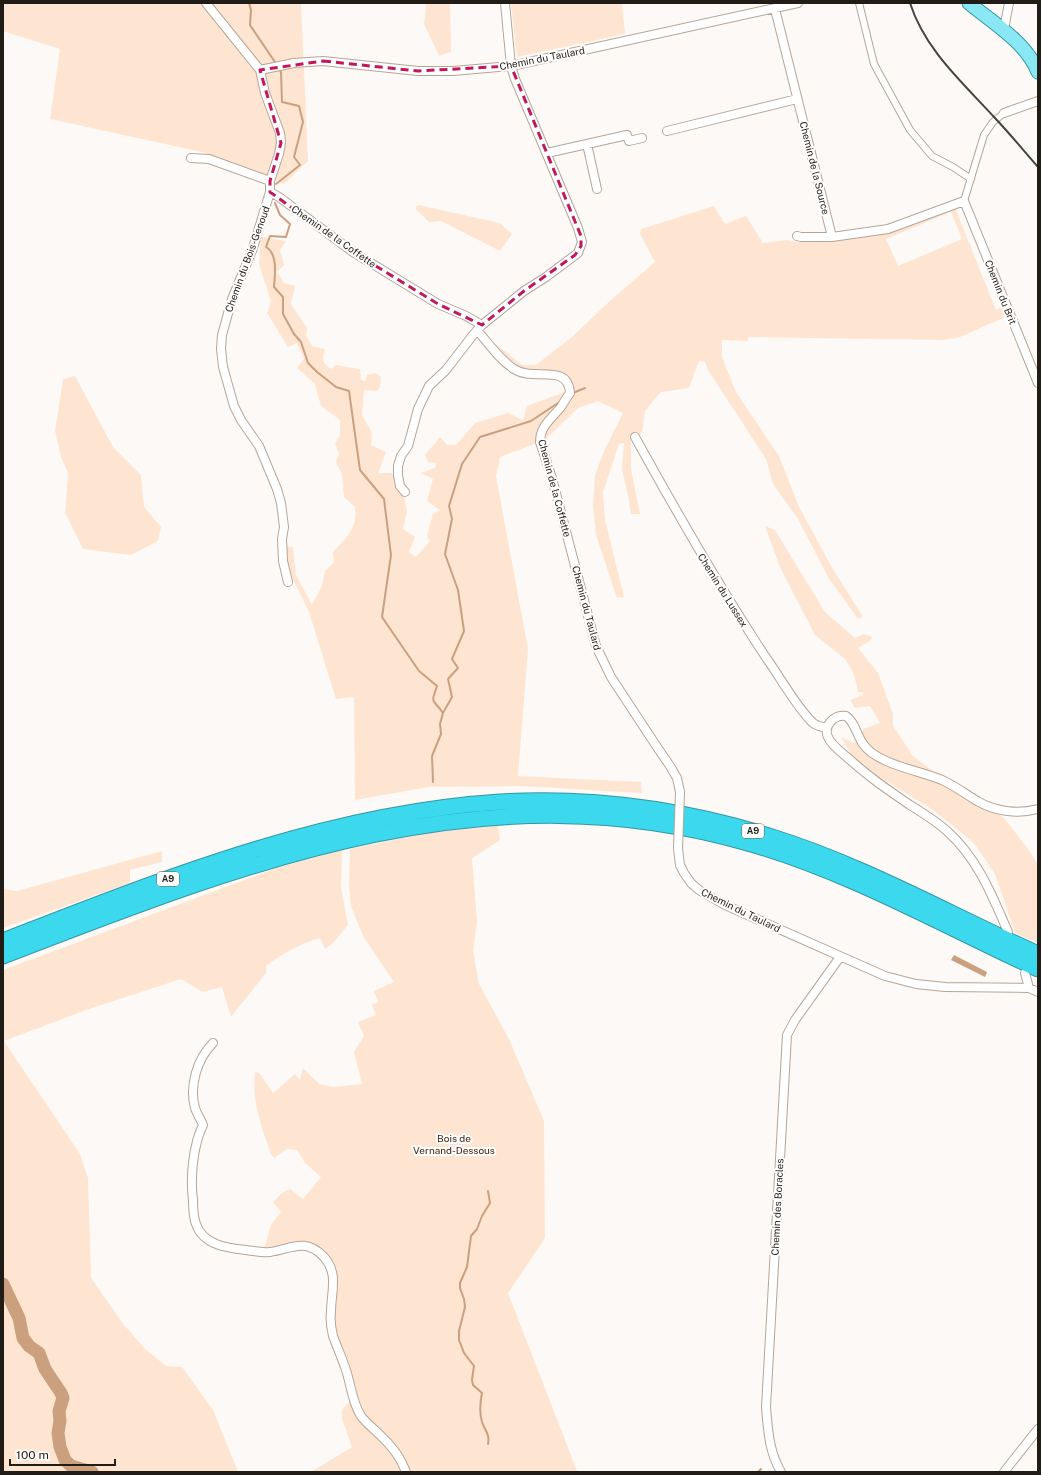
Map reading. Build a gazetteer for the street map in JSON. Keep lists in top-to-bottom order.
{
  "streets": {
    "highway": ["A9"],
    "street": [
      "Chemin du Taulard",
      "Chemin de la Source",
      "Chemin de la Coffette",
      "Chemin du Bois-Genoud",
      "Chemin du Brit",
      "Chemin du Lussex",
      "Chemin des Boracles"
    ]
  },
  "crossings": [
    ["Chemin du Taulard", "Chemin de la Source"],
    ["Chemin du Taulard", "Chemin de la Coffette"],
    ["Chemin du Taulard", "Chemin du Bois-Genoud"],
    ["Chemin du Taulard", "Chemin des Boracles"],
    ["Chemin de la Coffette", "Chemin du Bois-Genoud"]
  ],
  "parks": ["Bois de Vernand-Dessous"],
  "scale_bar": "100 m"
}
